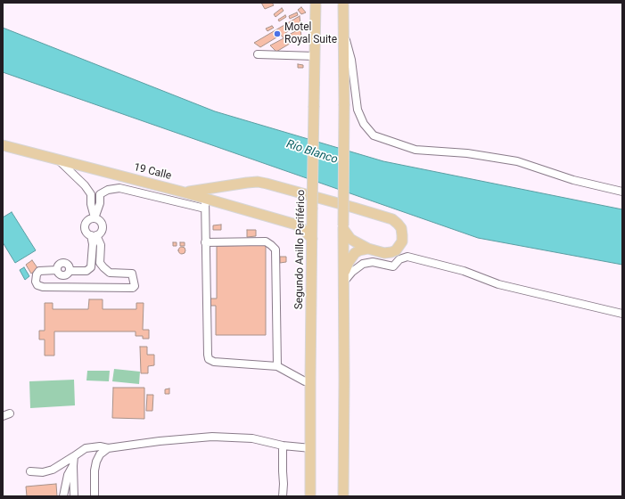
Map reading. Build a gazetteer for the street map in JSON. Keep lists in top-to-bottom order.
{
  "streets": {
    "main road": ["19 Calle", "Segundo Anillo Periférico"]
  },
  "crossings": [
    ["19 Calle", "Segundo Anillo Periférico"]
  ],
  "water": ["Río Blanco"],
  "places": ["Motel Royal Suite"]
}
